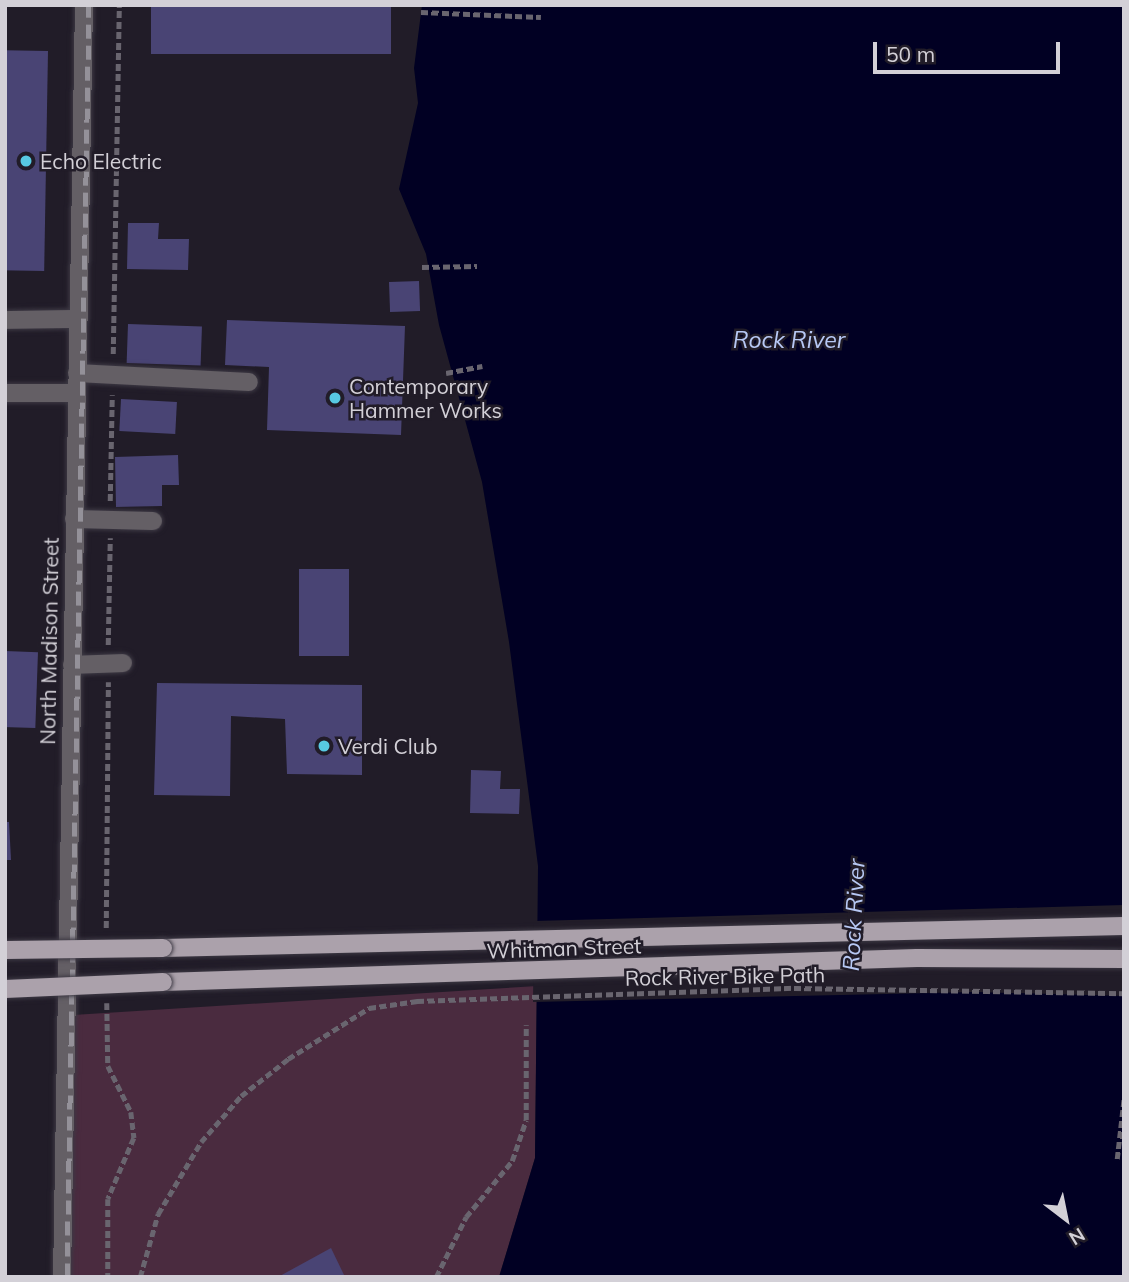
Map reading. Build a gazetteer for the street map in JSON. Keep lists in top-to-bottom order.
{
  "streets": {
    "main road": ["Whitman Street"],
    "street": ["North Madison Street"],
    "path": ["Rock River Bike Path"]
  },
  "water": ["Rock River"],
  "places": ["Echo Electric", "Contemporary Hammer Works", "Verdi Club"],
  "scale_bar": "50 m",
  "north": "bottom right"
}
